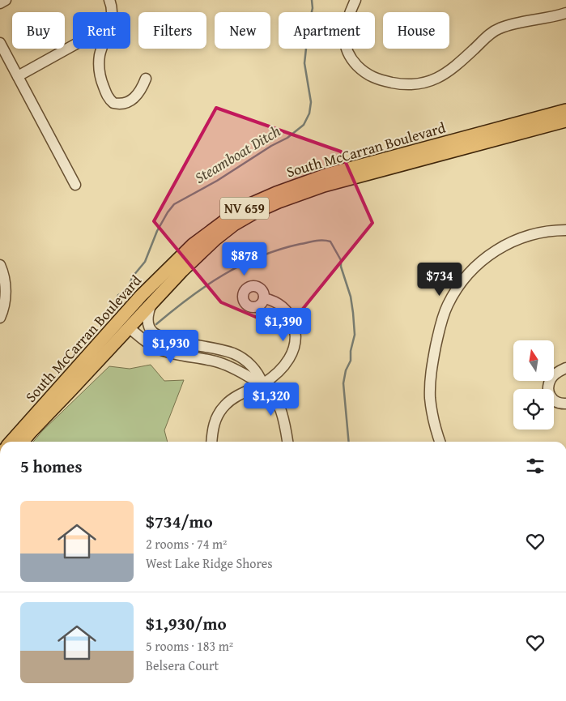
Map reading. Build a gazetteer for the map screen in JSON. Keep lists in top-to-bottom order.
{
  "streets": {
    "main road": ["South McCarran Boulevard", "NV 659"]
  },
  "water": ["Steamboat Ditch"],
  "north": "top",
  "page": {
    "chip": [
      "Buy",
      "Rent",
      "Filters",
      "New",
      "Apartment",
      "House"
    ],
    "price": [
      "$878",
      "$734",
      "$1,390",
      "$1,930",
      "$1,320"
    ],
    "heading": "5 homes",
    "list": [
      {
        "name": "$734/mo",
        "note": "2 rooms · 74 m² · West Lake Ridge Shores"
      },
      {
        "name": "$1,930/mo",
        "note": "5 rooms · 183 m² · Belsera Court"
      }
    ]
  }
}
